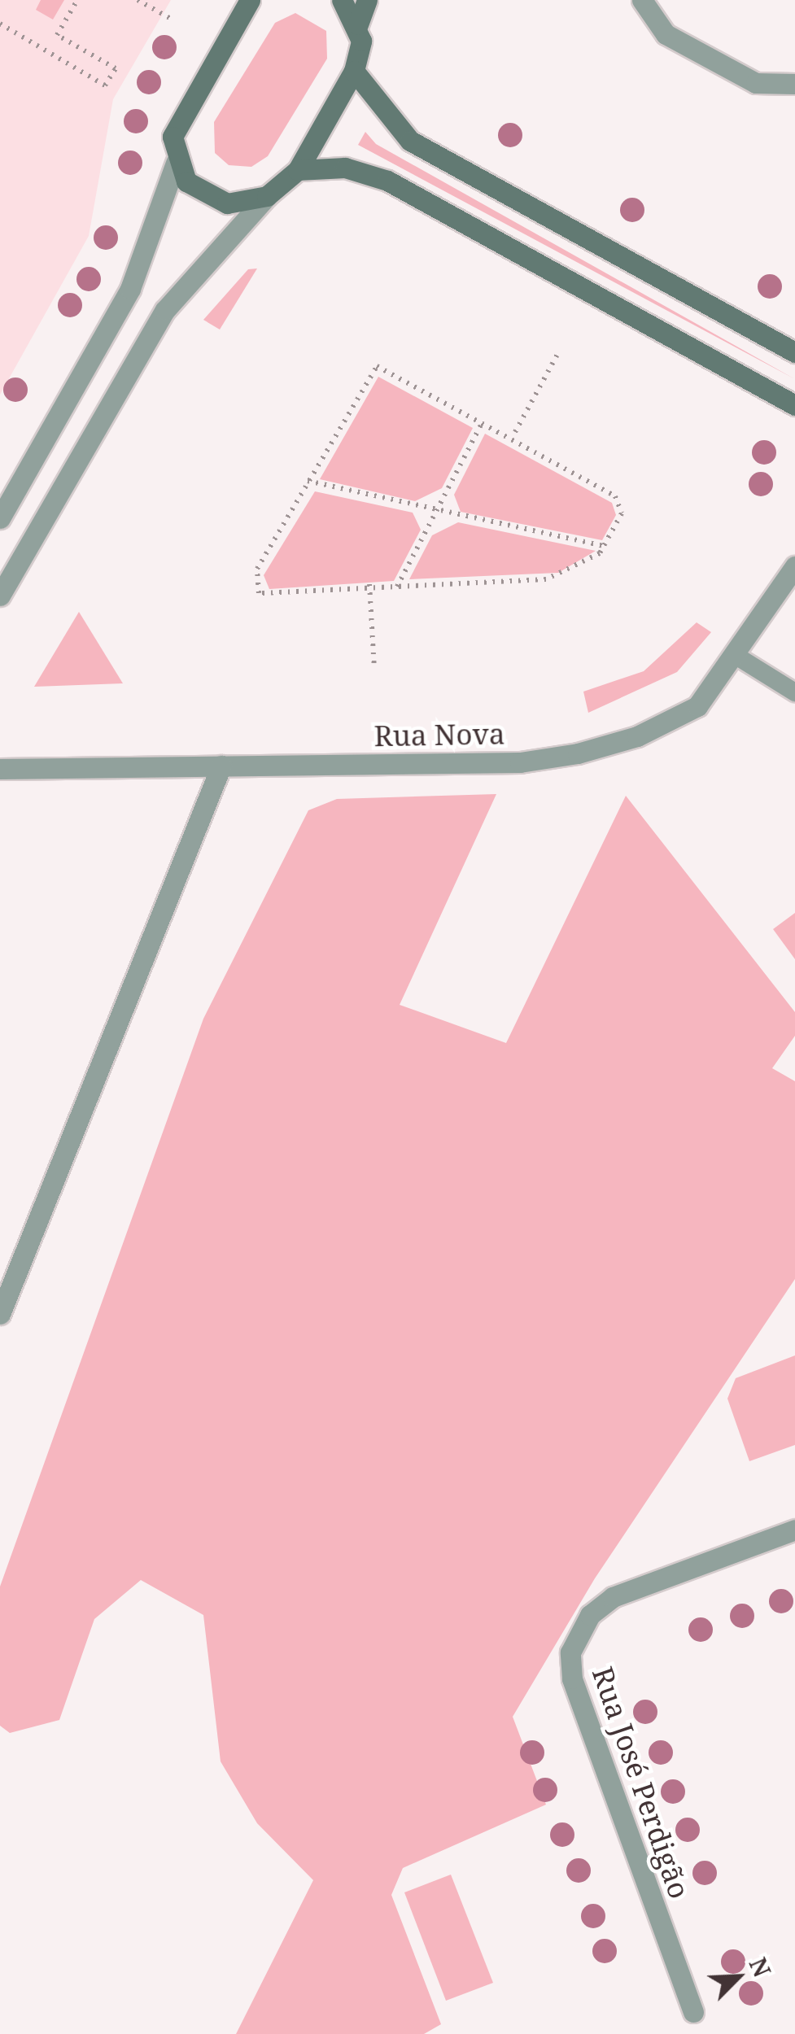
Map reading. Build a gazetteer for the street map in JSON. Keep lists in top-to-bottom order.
{
  "streets": {
    "street": ["Rua Nova", "Rua José Perdigão"]
  },
  "north": "top right"
}
